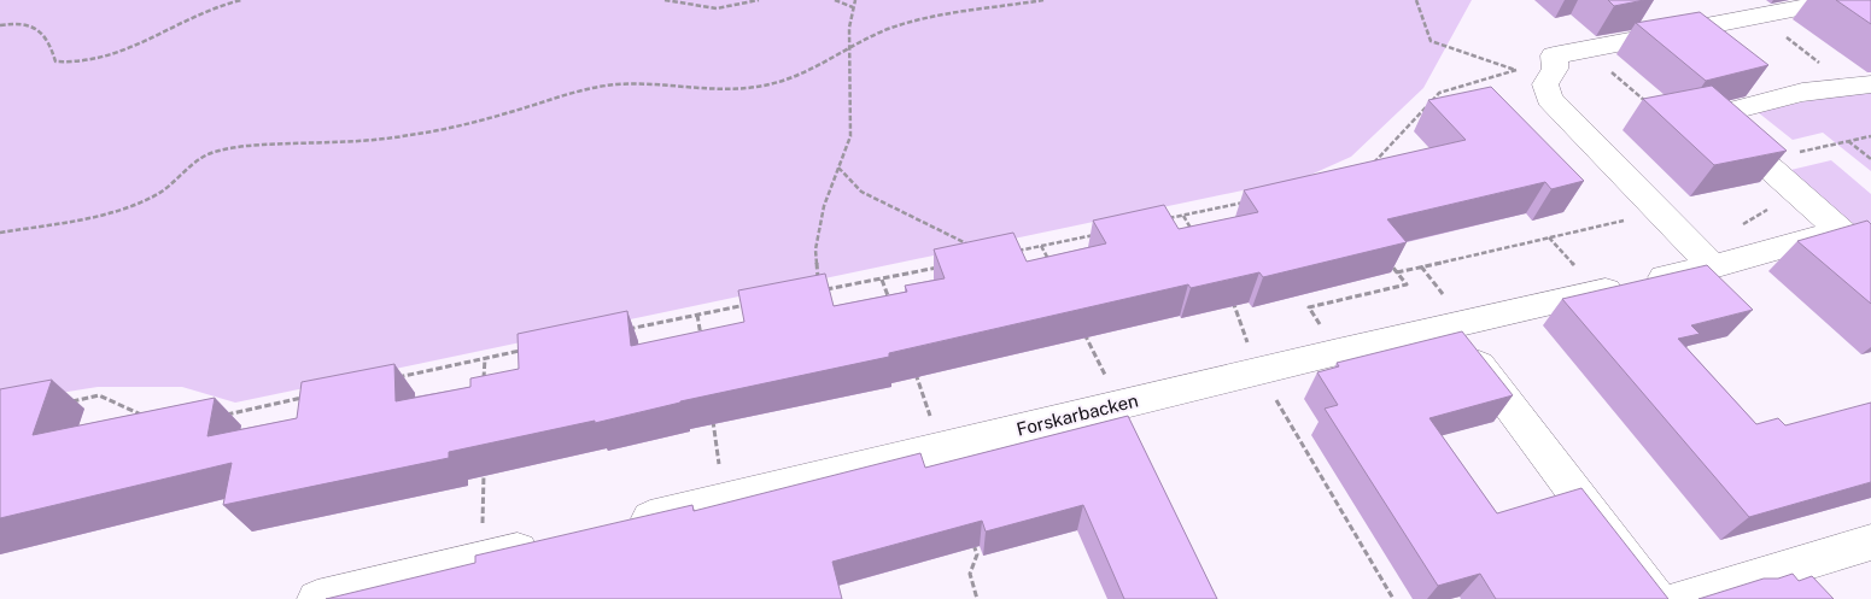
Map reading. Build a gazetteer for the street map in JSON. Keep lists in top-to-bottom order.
{
  "streets": {
    "street": ["Forskarbacken"]
  }
}
